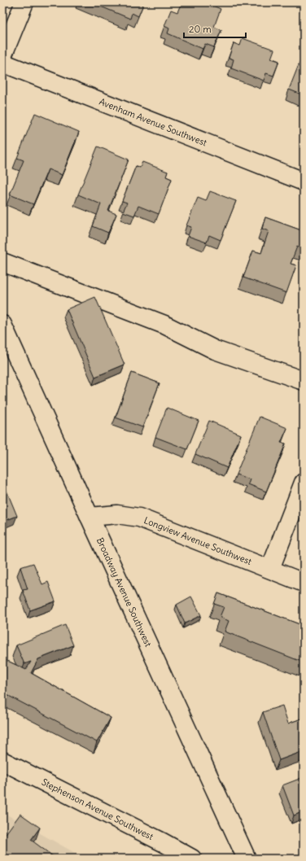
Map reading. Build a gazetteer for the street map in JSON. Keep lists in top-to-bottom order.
{
  "streets": {
    "street": [
      "Avenham Avenue Southwest",
      "Longview Avenue Southwest",
      "Broadway Avenue Southwest",
      "Stephenson Avenue Southwest"
    ]
  },
  "crossings": [
    ["Longview Avenue Southwest", "Broadway Avenue Southwest"]
  ],
  "scale_bar": "20 m"
}
